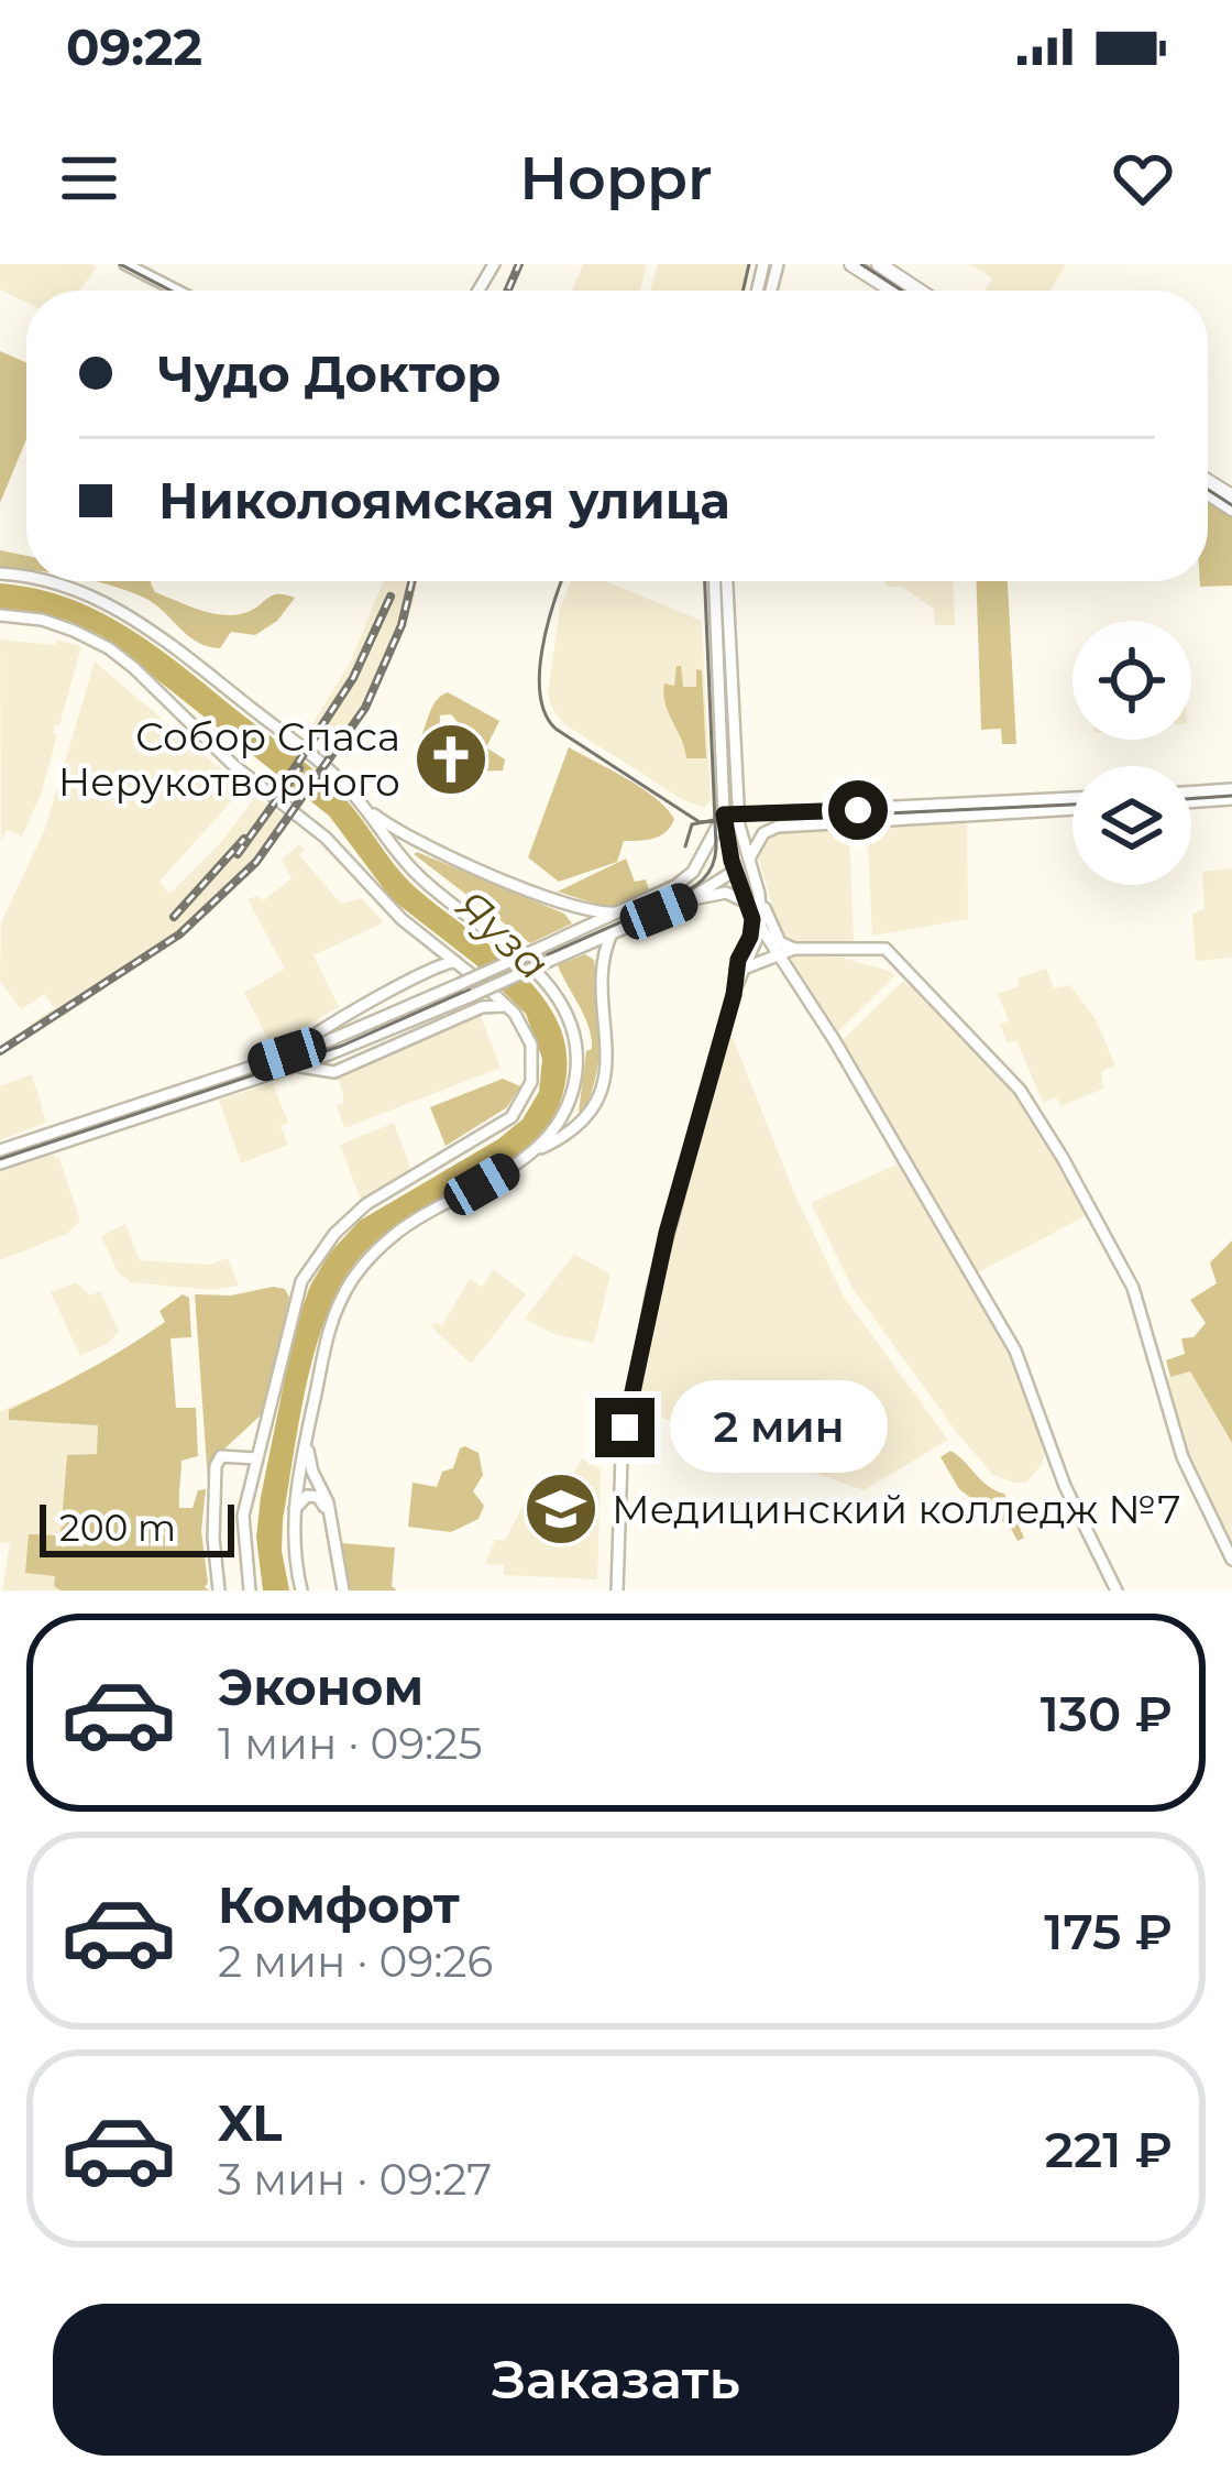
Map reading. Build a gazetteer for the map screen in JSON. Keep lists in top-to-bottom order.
{
  "water": ["Яуза"],
  "places": {
    "church": ["Собор Спаса Нерукотворного"],
    "school or university": ["Медицинский колледж №7"]
  },
  "scale_bar": "200 m",
  "page": {
    "status": "09:22",
    "header": "Hoppr",
    "banner": ["Чудо Доктор", "Николоямская улица"],
    "bubble": "2 мин",
    "scale": "200 m",
    "list": [
      {
        "name": "Эконом",
        "note": "1 мин · 09:25",
        "value": "130 ₽"
      },
      {
        "name": "Комфорт",
        "note": "2 мин · 09:26",
        "value": "175 ₽"
      },
      {
        "name": "XL",
        "note": "3 мин · 09:27",
        "value": "221 ₽"
      }
    ],
    "buttons": "Заказать"
  }
}
